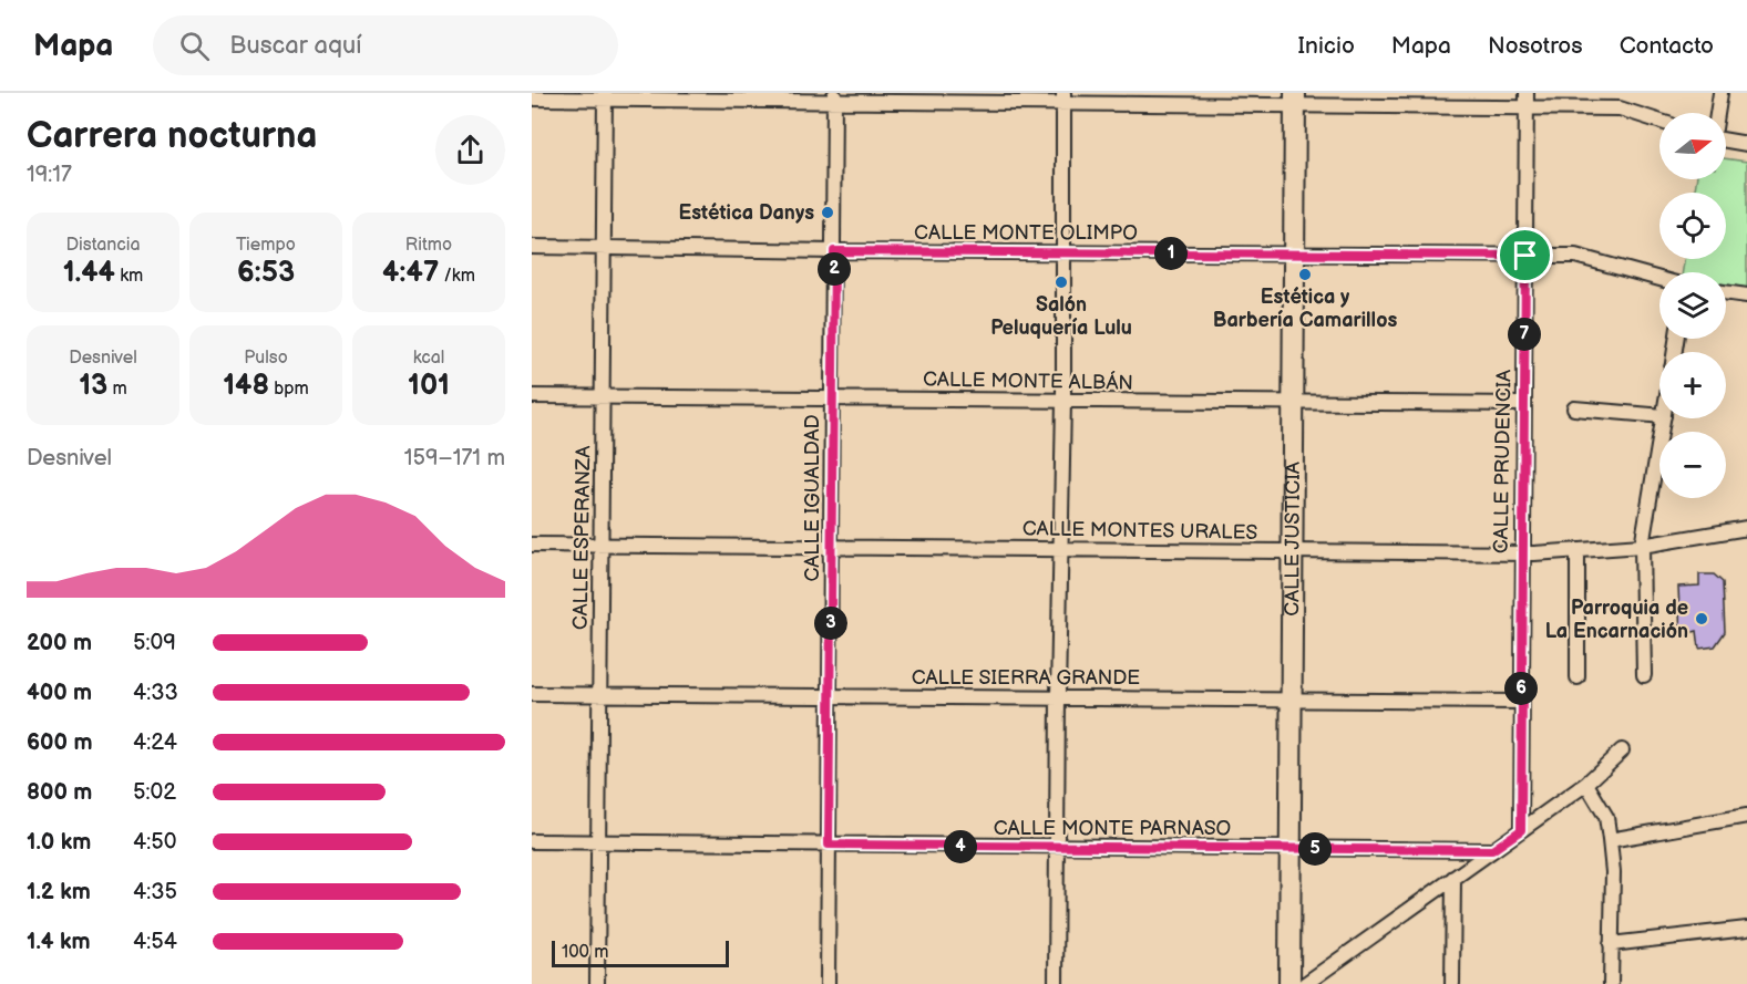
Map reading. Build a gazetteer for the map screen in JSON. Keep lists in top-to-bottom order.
{
  "streets": {
    "street": [
      "CALLE MONTE OLIMPO",
      "CALLE MONTE ALBÁN",
      "CALLE PRUDENCIA",
      "CALLE IGUALDAD",
      "CALLE MONTES URALES",
      "CALLE ESPERANZA",
      "CALLE JUSTICIA",
      "CALLE SIERRA GRANDE",
      "CALLE MONTE PARNASO"
    ]
  },
  "crossings": [
    ["CALLE MONTE OLIMPO", "CALLE PRUDENCIA"],
    ["CALLE MONTE OLIMPO", "CALLE IGUALDAD"],
    ["CALLE MONTE OLIMPO", "CALLE ESPERANZA"],
    ["CALLE MONTE OLIMPO", "CALLE JUSTICIA"],
    ["CALLE MONTE ALBÁN", "CALLE PRUDENCIA"],
    ["CALLE MONTE ALBÁN", "CALLE IGUALDAD"],
    ["CALLE MONTE ALBÁN", "CALLE ESPERANZA"],
    ["CALLE MONTE ALBÁN", "CALLE JUSTICIA"],
    ["CALLE PRUDENCIA", "CALLE MONTES URALES"],
    ["CALLE PRUDENCIA", "CALLE SIERRA GRANDE"],
    ["CALLE IGUALDAD", "CALLE MONTES URALES"],
    ["CALLE IGUALDAD", "CALLE SIERRA GRANDE"],
    ["CALLE IGUALDAD", "CALLE MONTE PARNASO"],
    ["CALLE MONTES URALES", "CALLE ESPERANZA"],
    ["CALLE MONTES URALES", "CALLE JUSTICIA"],
    ["CALLE ESPERANZA", "CALLE SIERRA GRANDE"],
    ["CALLE ESPERANZA", "CALLE MONTE PARNASO"],
    ["CALLE JUSTICIA", "CALLE SIERRA GRANDE"],
    ["CALLE JUSTICIA", "CALLE MONTE PARNASO"]
  ],
  "places": [
    "Estética Danys",
    "Estética y Barbería Camarillos",
    "Salón Peluquería Lulu",
    "Parroquia de La Encarnación"
  ],
  "scale_bar": "100 m",
  "north": "right",
  "page": {
    "header": "Mapa",
    "search": "Buscar aquí",
    "nav": [
      "Inicio",
      "Mapa",
      "Nosotros",
      "Contacto"
    ],
    "heading": ["Carrera nocturna", "19:17"],
    "map_buttons": ["+", "−"],
    "stats": [
      ["Distancia", "1.44 km"],
      ["Tiempo", "6:53"],
      ["Ritmo", "4:47 /km"],
      ["Desnivel", "13 m"],
      ["Pulso", "148 bpm"],
      ["kcal", "101"]
    ],
    "pins": [
      "1",
      "2",
      "7",
      "3",
      "6",
      "4",
      "5"
    ],
    "chart": ["Desnivel", "159–171 m"],
    "list": [
      {
        "name": "200 m",
        "note": "5:09"
      },
      {
        "name": "400 m",
        "note": "4:33"
      },
      {
        "name": "600 m",
        "note": "4:24"
      },
      {
        "name": "800 m",
        "note": "5:02"
      },
      {
        "name": "1.0 km",
        "note": "4:50"
      },
      {
        "name": "1.2 km",
        "note": "4:35"
      },
      {
        "name": "1.4 km",
        "note": "4:54"
      }
    ],
    "scale": "100 m"
  }
}
